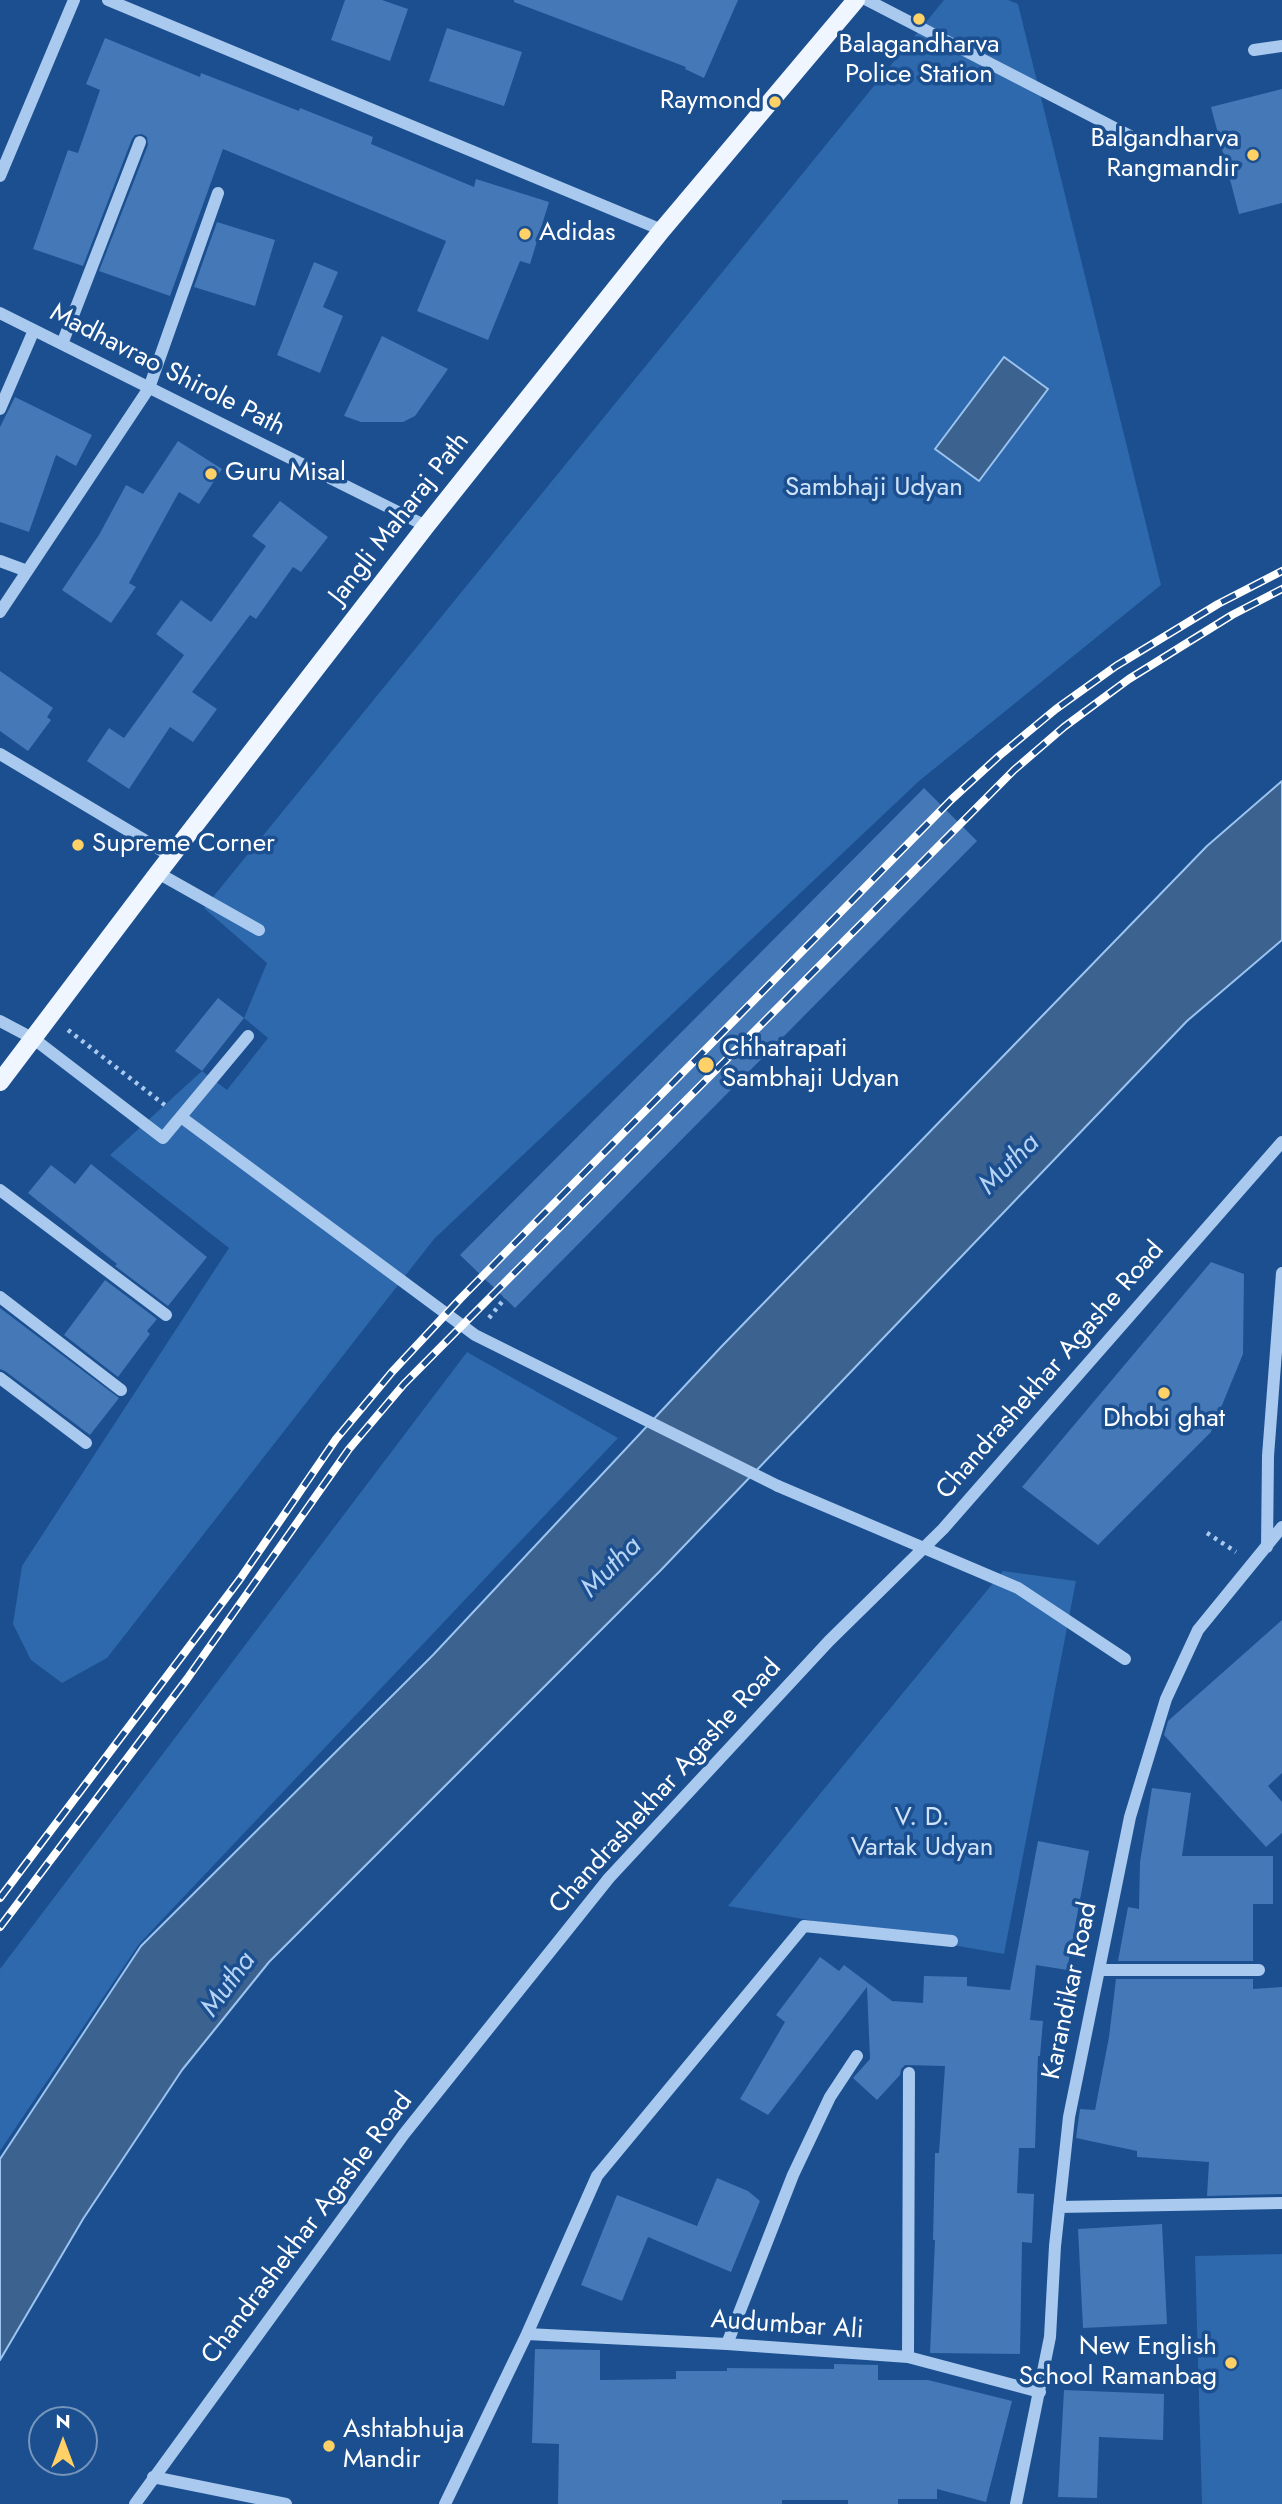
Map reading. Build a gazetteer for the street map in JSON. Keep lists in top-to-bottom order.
{
  "streets": {
    "main road": ["Jangli Maharaj Path"],
    "street": [
      "Madhavrao Shirole Path",
      "Chandrashekhar Agashe Road",
      "Karandikar Road",
      "Audumbar Ali"
    ]
  },
  "crossings": [
    ["Madhavrao Shirole Path", "Jangli Maharaj Path"],
    ["Karandikar Road", "Audumbar Ali"]
  ],
  "water": ["Mutha"],
  "parks": ["Sambhaji Udyan", "V. D. Vartak Udyan"],
  "places": [
    "Balagandharva Police Station",
    "Raymond",
    "Balgandharva Rangmandir",
    "Adidas",
    "Guru Misal",
    "Supreme Corner",
    "Chhatrapati Sambhaji Udyan",
    "Dhobi ghat",
    "New English School Ramanbag",
    "Ashtabhuja Mandir"
  ],
  "north": "top"
}
